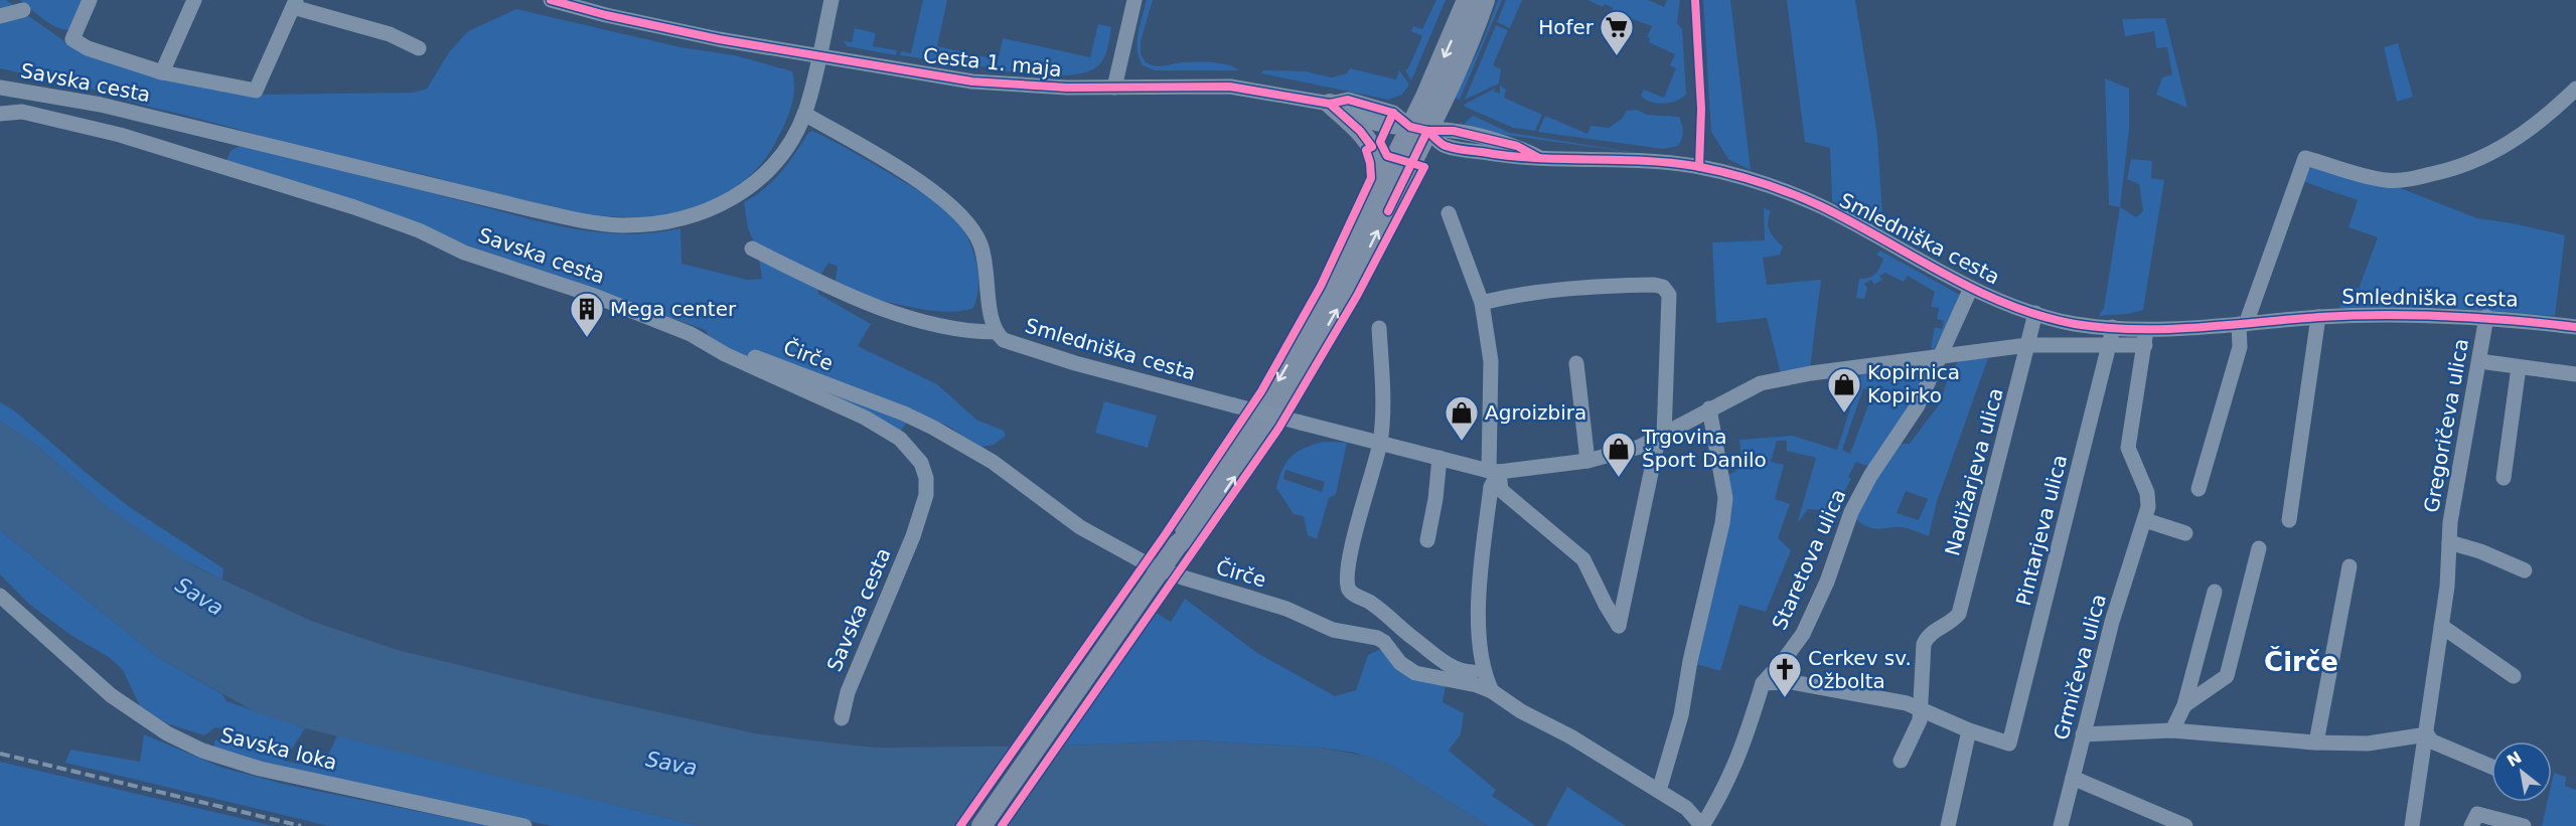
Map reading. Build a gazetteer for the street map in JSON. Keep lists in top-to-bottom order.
{
  "streets": {
    "street": [
      "Cesta 1. maja",
      "Savska cesta",
      "Smledniška cesta",
      "Čirče",
      "Gregoričeva ulica",
      "Nadižarjeva ulica",
      "Pintarjeva ulica",
      "Staretova ulica",
      "Grmičeva ulica",
      "Savska loka"
    ]
  },
  "crossings": [
    ["Cesta 1. maja", "Savska cesta"],
    ["Cesta 1. maja", "Smledniška cesta"],
    ["Savska cesta", "Smledniška cesta"],
    ["Savska cesta", "Čirče"],
    ["Smledniška cesta", "Gregoričeva ulica"],
    ["Smledniška cesta", "Nadižarjeva ulica"],
    ["Smledniška cesta", "Pintarjeva ulica"],
    ["Smledniška cesta", "Staretova ulica"],
    ["Smledniška cesta", "Grmičeva ulica"]
  ],
  "districts": ["Čirče"],
  "water": ["Sava"],
  "places": {
    "supermarket": ["Hofer"],
    "building": ["Mega center"],
    "shop": ["Kopirnica Kopirko", "Agroizbira", "Trgovina Šport Danilo"],
    "church": ["Cerkev sv. Ožbolta"]
  },
  "north": "top left"
}
